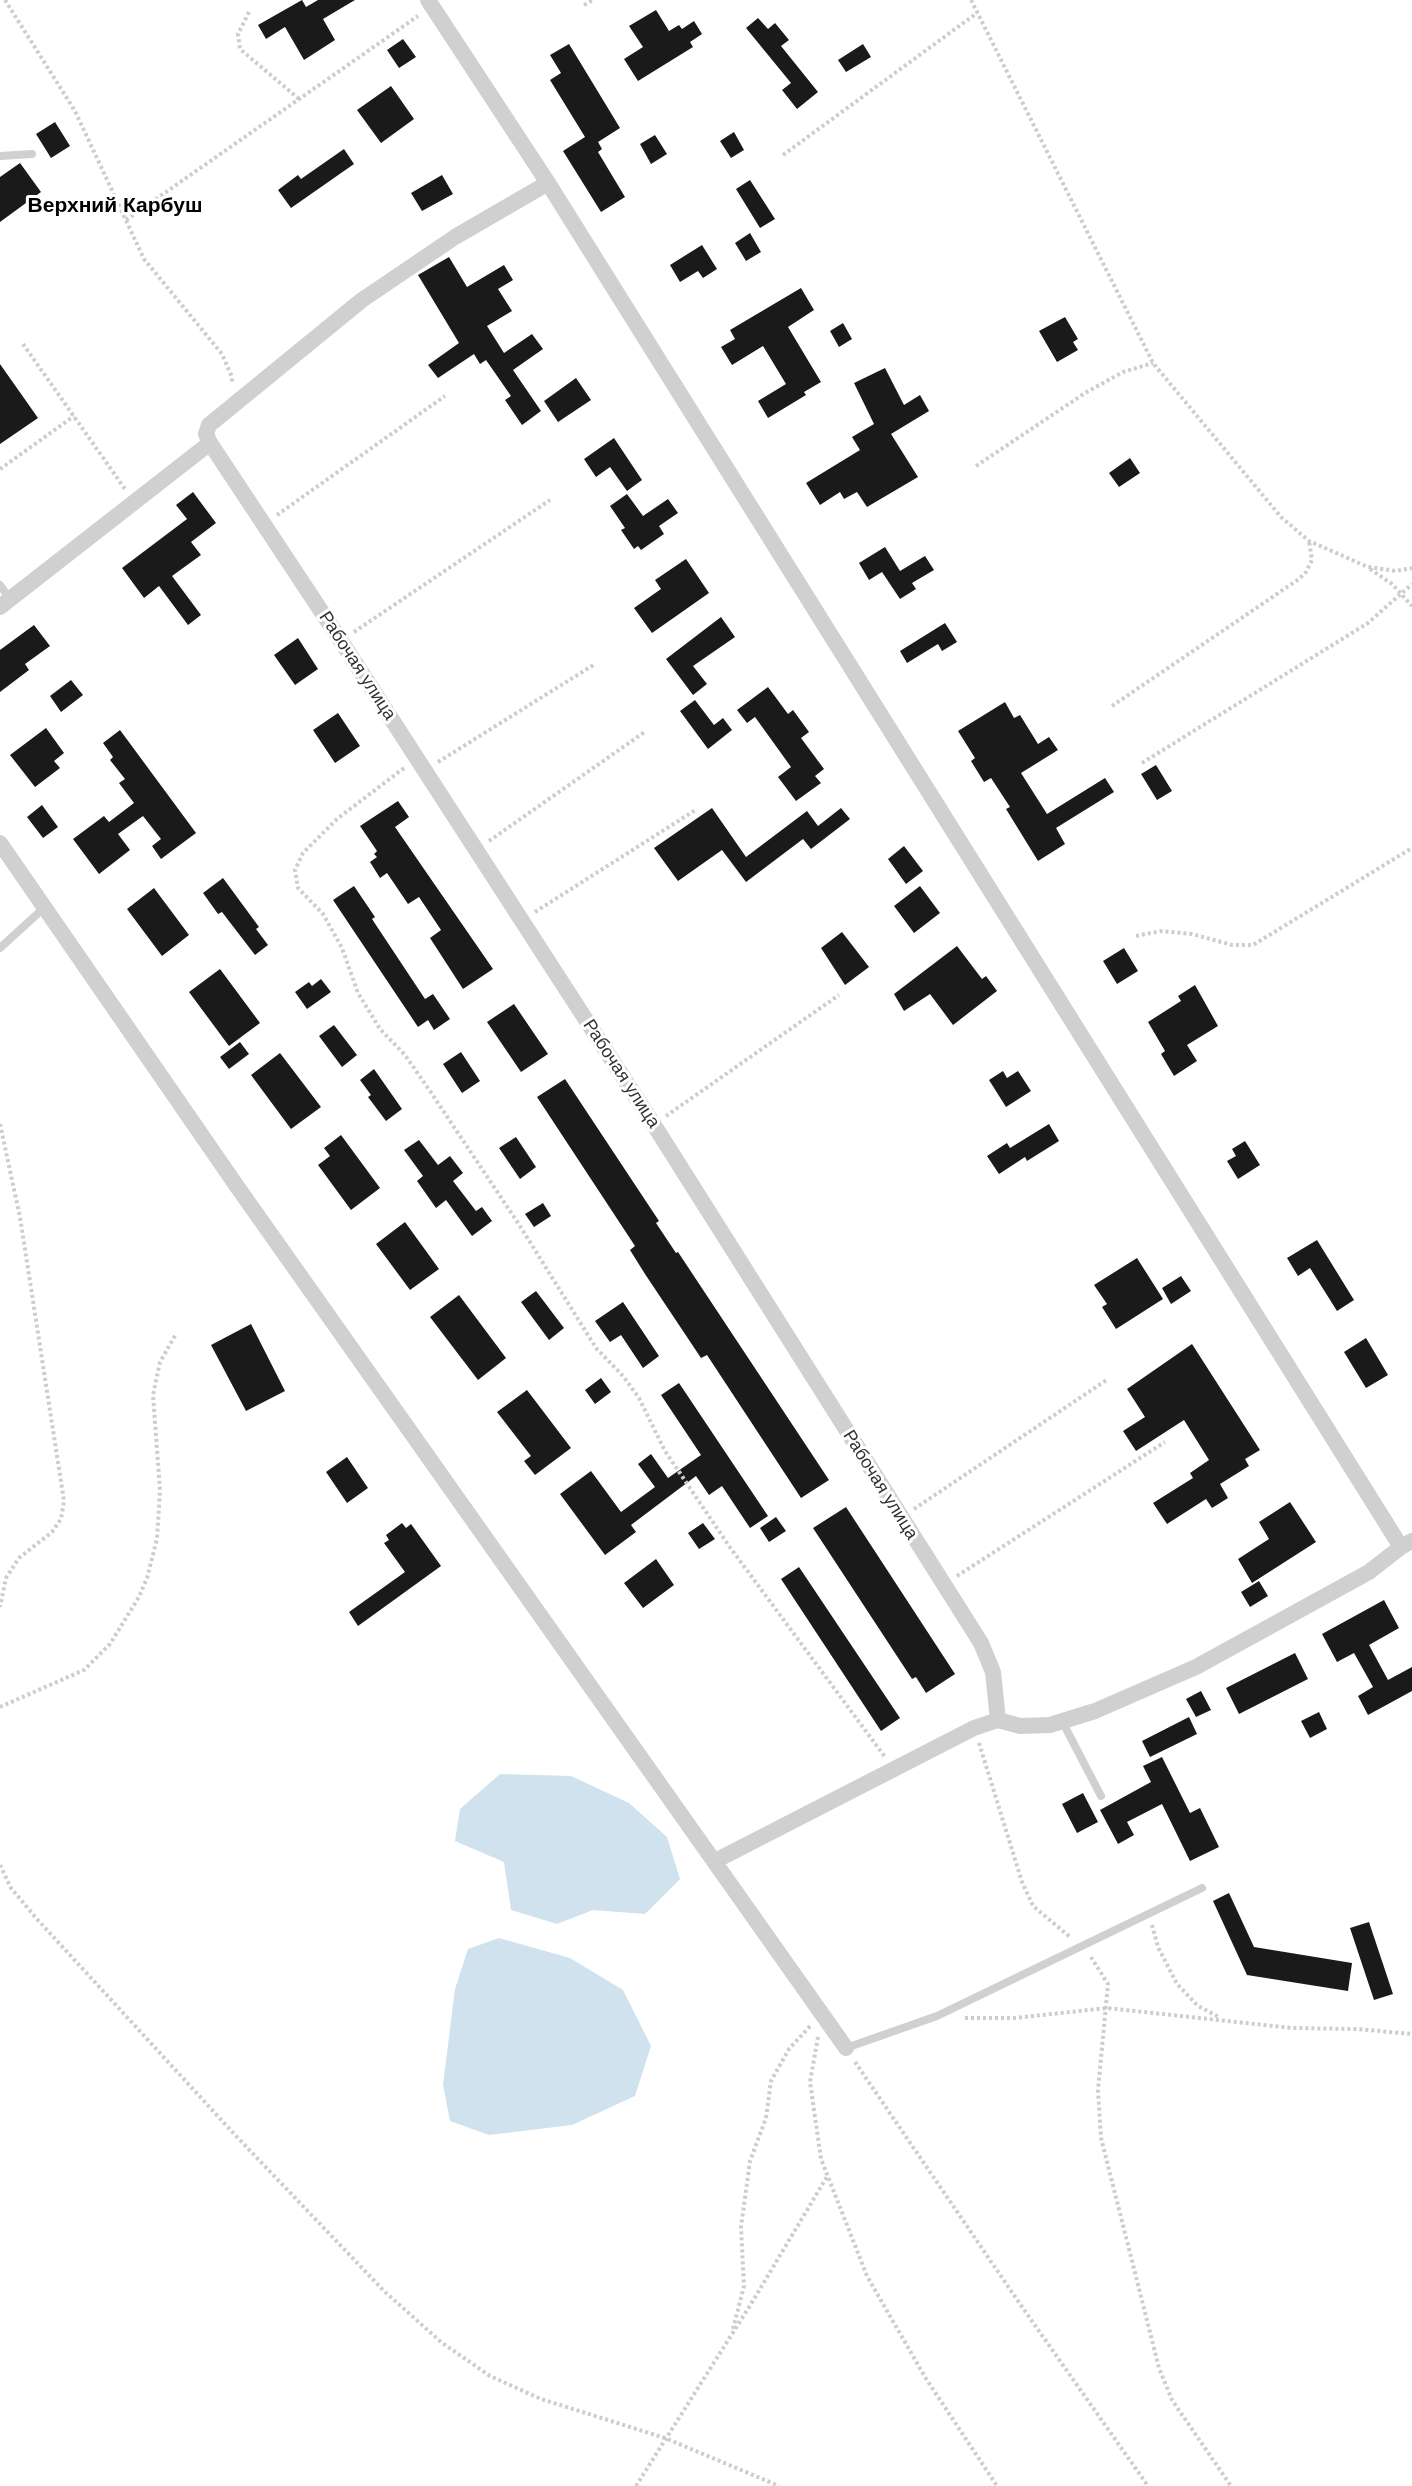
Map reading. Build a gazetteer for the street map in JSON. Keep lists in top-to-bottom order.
{
  "streets": {
    "street": ["Рабочая улица"]
  },
  "districts": ["Верхний Карбуш"]
}
